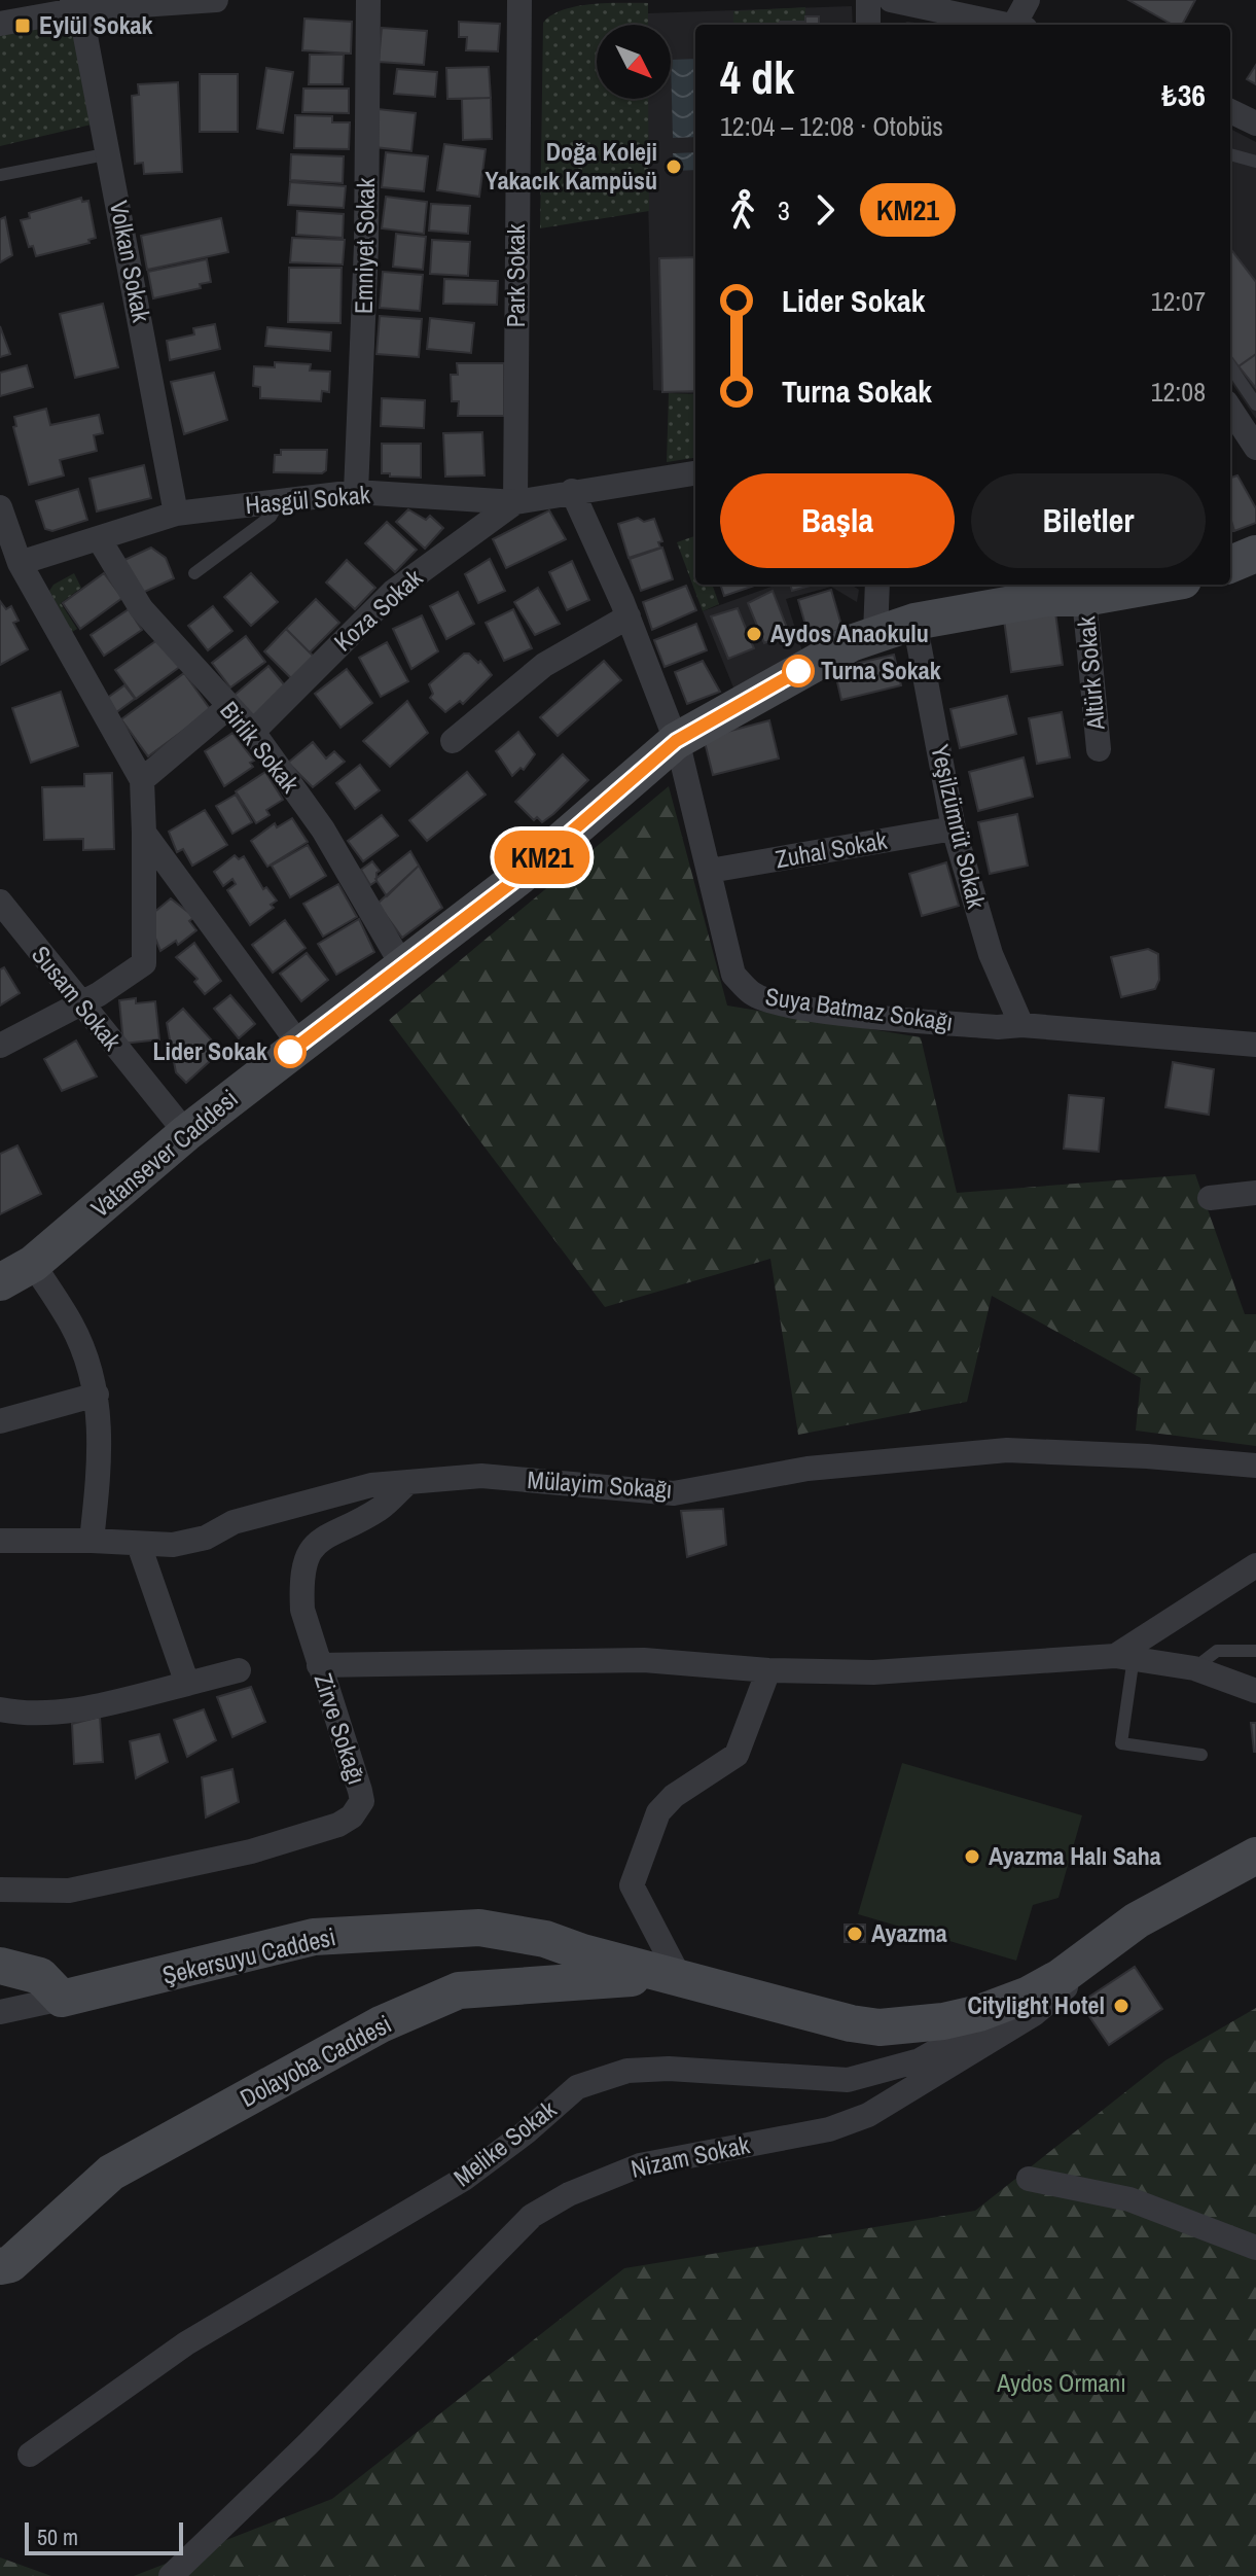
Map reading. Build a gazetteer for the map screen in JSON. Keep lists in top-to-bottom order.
{
  "streets": {
    "street": [
      "Emniyet Sokak",
      "Volkan Sokak",
      "Park Sokak",
      "Hasgül Sokak",
      "Koza Sokak",
      "Altürk Sokak",
      "Birlik Sokak",
      "Yeşilzümrüt Sokak",
      "Zuhal Sokak",
      "Susam Sokak",
      "Suya Batmaz Sokağı",
      "Vatansever Caddesi",
      "Mülayim Sokağı",
      "Zirve Sokağı",
      "Şekersuyu Caddesi",
      "Dolayoba Caddesi",
      "Melike Sokak",
      "Nizam Sokak"
    ]
  },
  "crossings": [
    ["Emniyet Sokak", "Hasgül Sokak"],
    ["Volkan Sokak", "Hasgül Sokak"],
    ["Park Sokak", "Hasgül Sokak"],
    ["Park Sokak", "Koza Sokak"],
    ["Hasgül Sokak", "Koza Sokak"],
    ["Hasgül Sokak", "Birlik Sokak"],
    ["Hasgül Sokak", "Suya Batmaz Sokağı"],
    ["Koza Sokak", "Birlik Sokak"],
    ["Altürk Sokak", "Vatansever Caddesi"],
    ["Birlik Sokak", "Vatansever Caddesi"],
    ["Yeşilzümrüt Sokak", "Zuhal Sokak"],
    ["Yeşilzümrüt Sokak", "Suya Batmaz Sokağı"],
    ["Yeşilzümrüt Sokak", "Vatansever Caddesi"],
    ["Zuhal Sokak", "Suya Batmaz Sokağı"],
    ["Susam Sokak", "Vatansever Caddesi"],
    ["Suya Batmaz Sokağı", "Vatansever Caddesi"],
    ["Mülayim Sokağı", "Zirve Sokağı"],
    ["Şekersuyu Caddesi", "Dolayoba Caddesi"],
    ["Şekersuyu Caddesi", "Melike Sokak"],
    ["Şekersuyu Caddesi", "Nizam Sokak"]
  ],
  "parks": ["Aydos Ormanı"],
  "places": {
    "transit": ["Eylül Sokak"],
    "other": [
      "Doğa Koleji Yakacık Kampüsü",
      "Aydos Anaokulu",
      "Turna Sokak",
      "Lider Sokak",
      "Ayazma Halı Saha",
      "Ayazma",
      "Citylight Hotel"
    ]
  },
  "lines": ["bus line KM21"],
  "scale_bar": "50 m",
  "north": "bottom right",
  "page": {
    "on_map": "KM21",
    "heading": ["4 dk", "12:04 – 12:08 · Otobüs", "₺36"],
    "legs": ["3", "KM21"],
    "list": [
      {
        "name": "Lider Sokak",
        "value": "12:07"
      },
      {
        "name": "Turna Sokak",
        "value": "12:08"
      }
    ],
    "buttons": ["Başla", "Biletler"],
    "scale": "50 m"
  }
}
